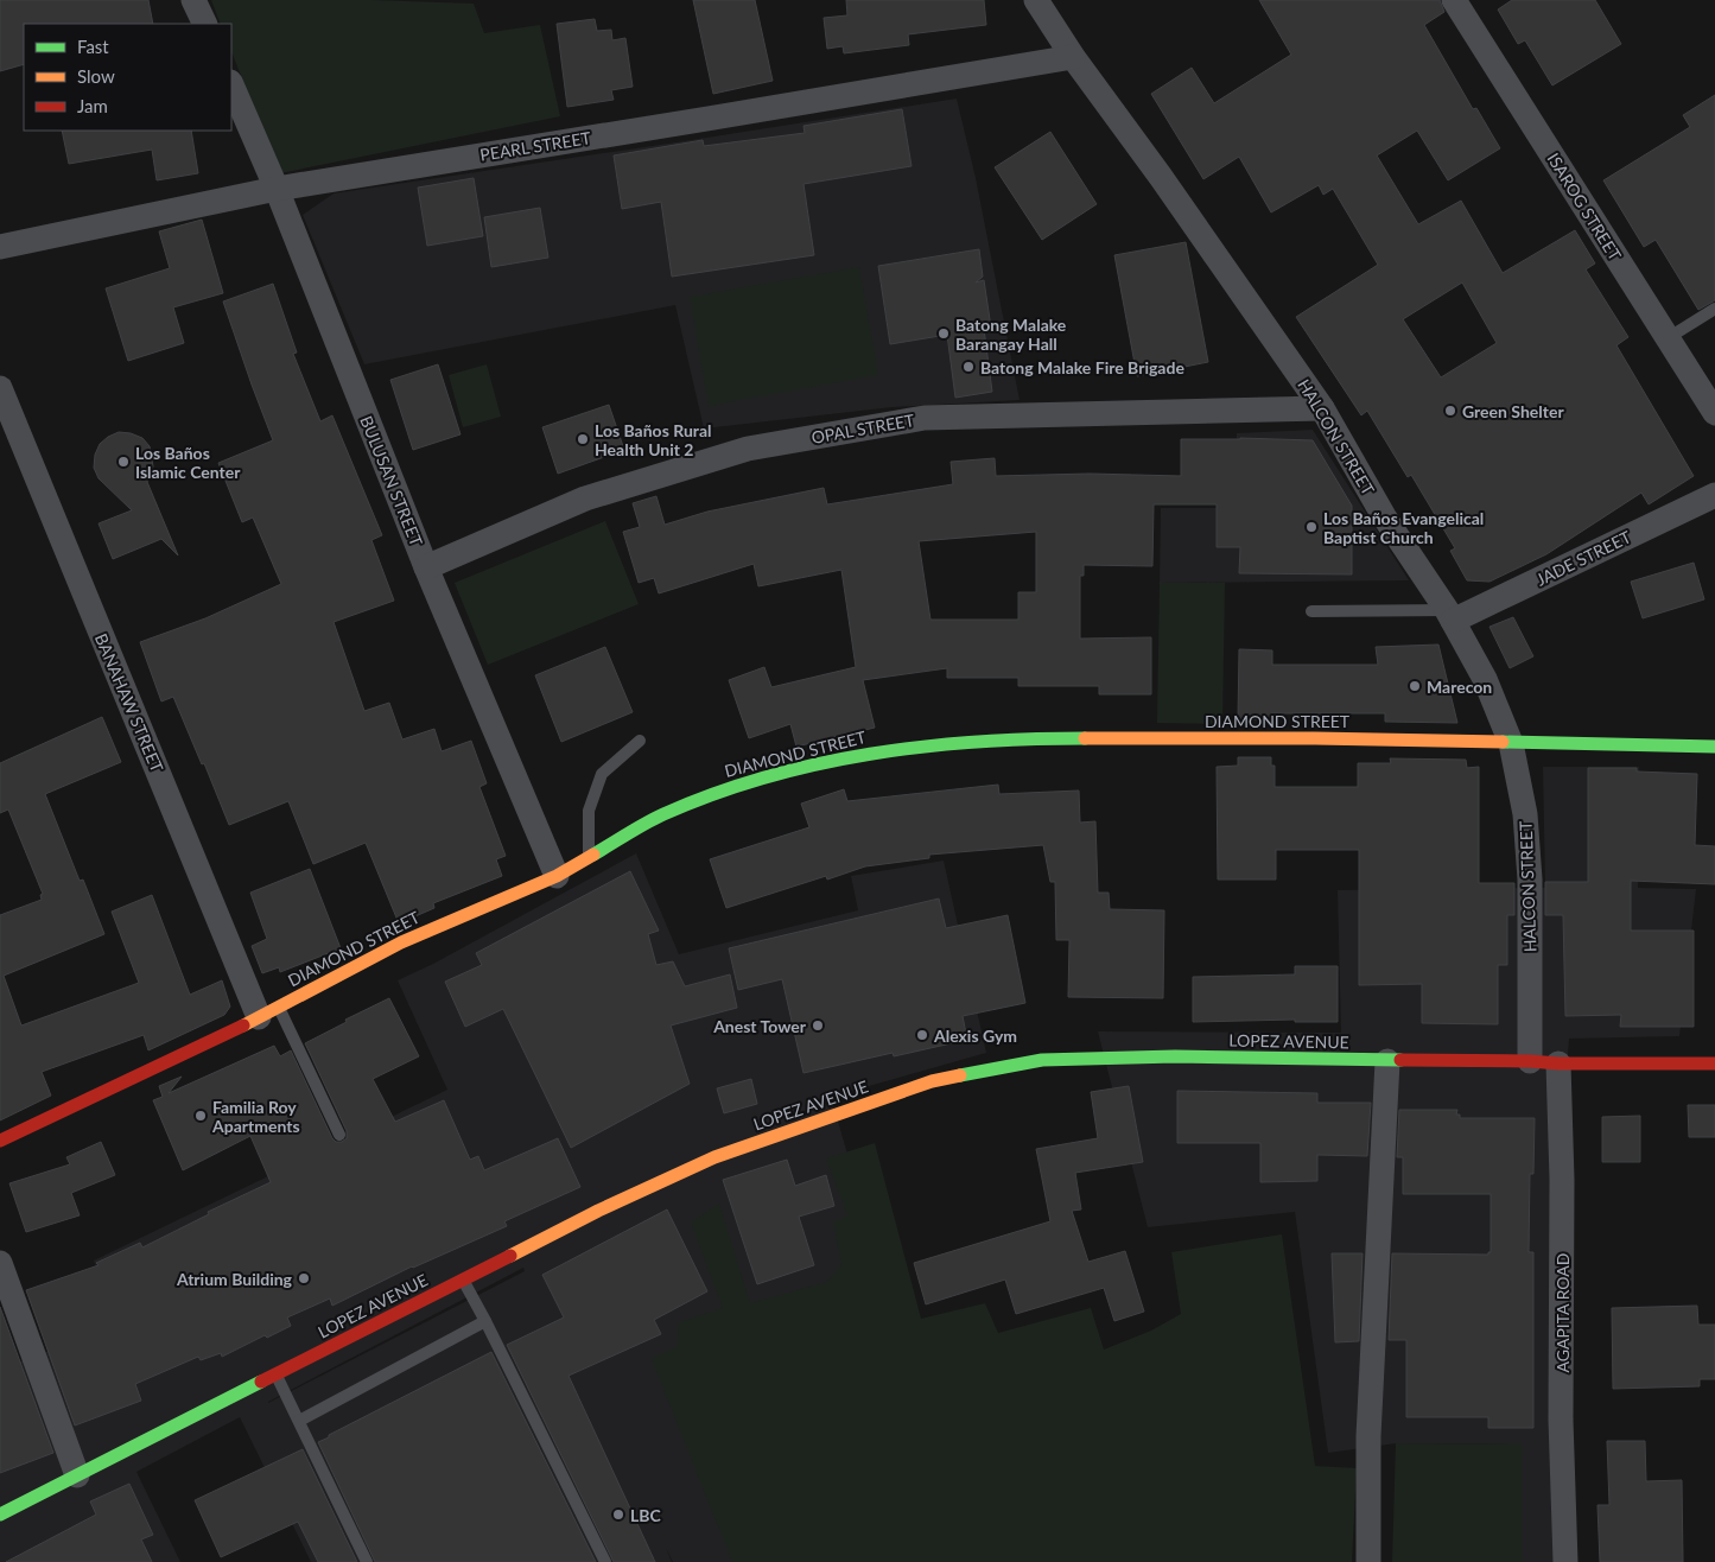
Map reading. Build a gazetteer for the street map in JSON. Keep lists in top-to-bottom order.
{
  "streets": {
    "main road": ["DIAMOND STREET", "LOPEZ AVENUE"],
    "street": [
      "PEARL STREET",
      "ISAROG STREET",
      "OPAL STREET",
      "HALCON STREET",
      "BULUSAN STREET",
      "JADE STREET",
      "BANAHAW STREET",
      "AGAPITA ROAD"
    ]
  },
  "crossings": [
    ["PEARL STREET", "HALCON STREET"],
    ["PEARL STREET", "BULUSAN STREET"],
    ["OPAL STREET", "HALCON STREET"],
    ["OPAL STREET", "BULUSAN STREET"],
    ["HALCON STREET", "JADE STREET"],
    ["HALCON STREET", "DIAMOND STREET"],
    ["HALCON STREET", "LOPEZ AVENUE"],
    ["BULUSAN STREET", "DIAMOND STREET"],
    ["BANAHAW STREET", "DIAMOND STREET"],
    ["LOPEZ AVENUE", "AGAPITA ROAD"]
  ],
  "places": [
    "Batong Malake Barangay Hall",
    "Batong Malake Fire Brigade",
    "Green Shelter",
    "Los Baños Rural Health Unit 2",
    "Los Baños Islamic Center",
    "Los Baños Evangelical Baptist Church",
    "Marecon",
    "Anest Tower",
    "Alexis Gym",
    "Familia Roy Apartments",
    "Atrium Building",
    "LBC"
  ],
  "legend": ["Fast", "Slow", "Jam"]
}
